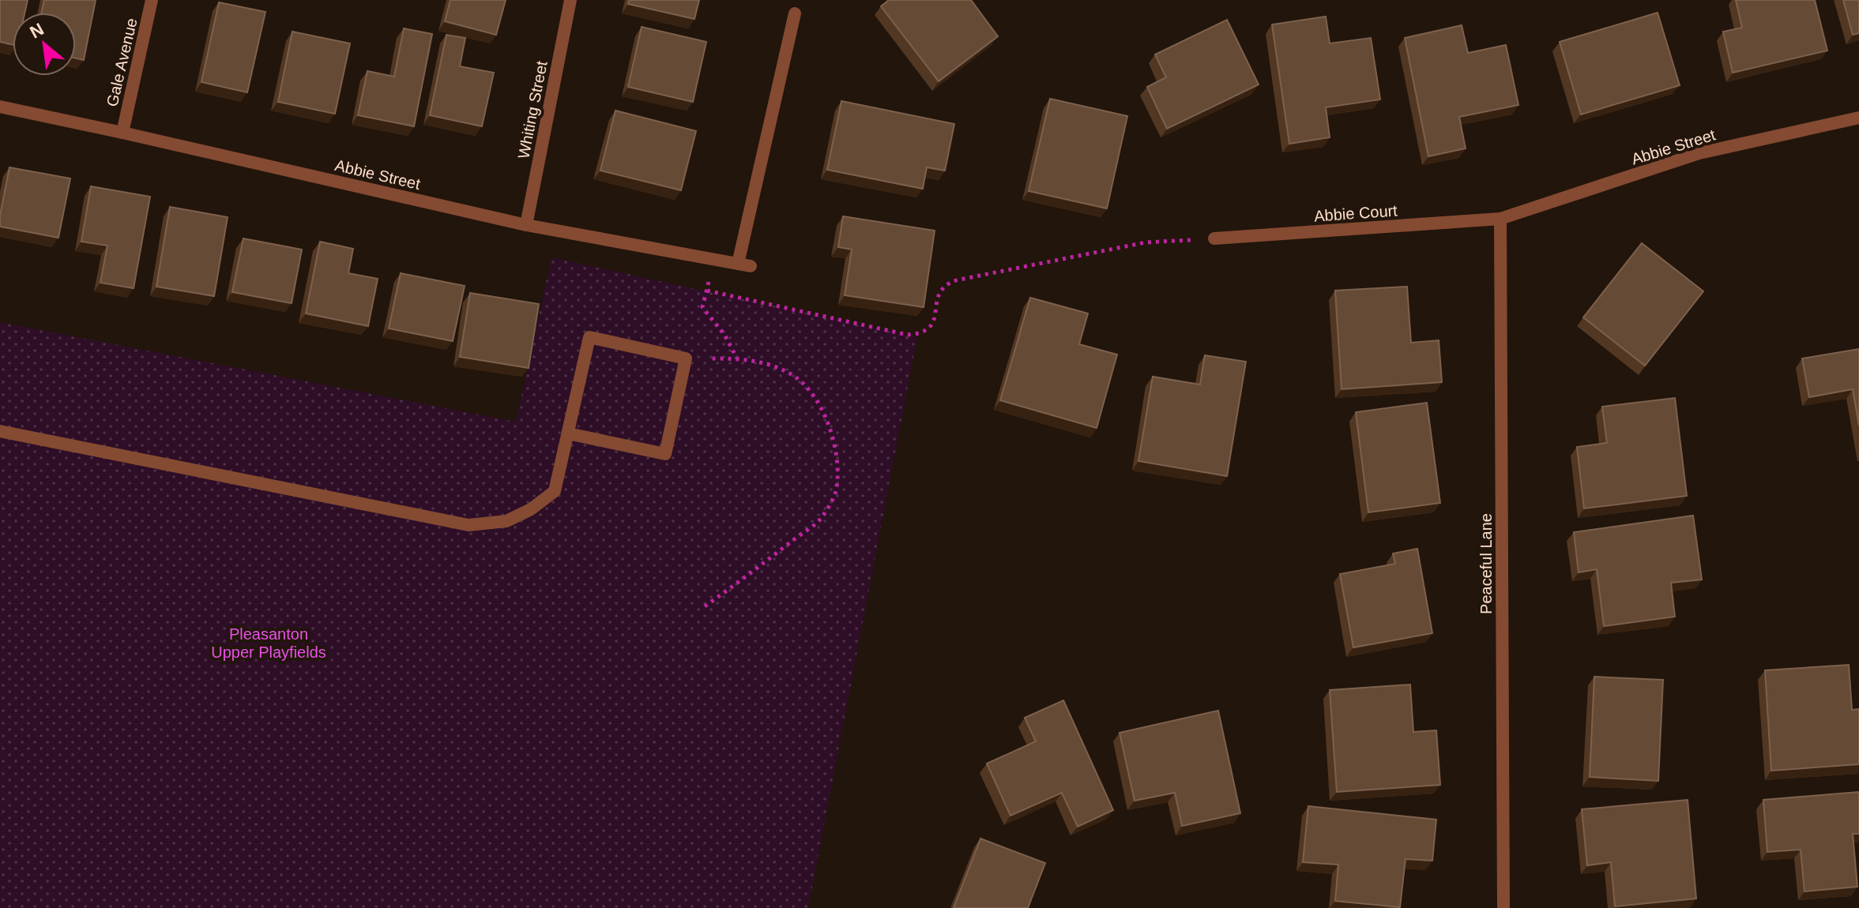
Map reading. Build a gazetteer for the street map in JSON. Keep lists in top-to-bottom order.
{
  "streets": {
    "street": [
      "Gale Avenue",
      "Whiting Street",
      "Abbie Street",
      "Abbie Court",
      "Peaceful Lane"
    ]
  },
  "crossings": [
    ["Gale Avenue", "Abbie Street"],
    ["Whiting Street", "Abbie Street"],
    ["Abbie Street", "Abbie Court"],
    ["Abbie Street", "Peaceful Lane"],
    ["Abbie Court", "Peaceful Lane"]
  ],
  "parks": ["Pleasanton Upper Playfields"],
  "north": "top left"
}
